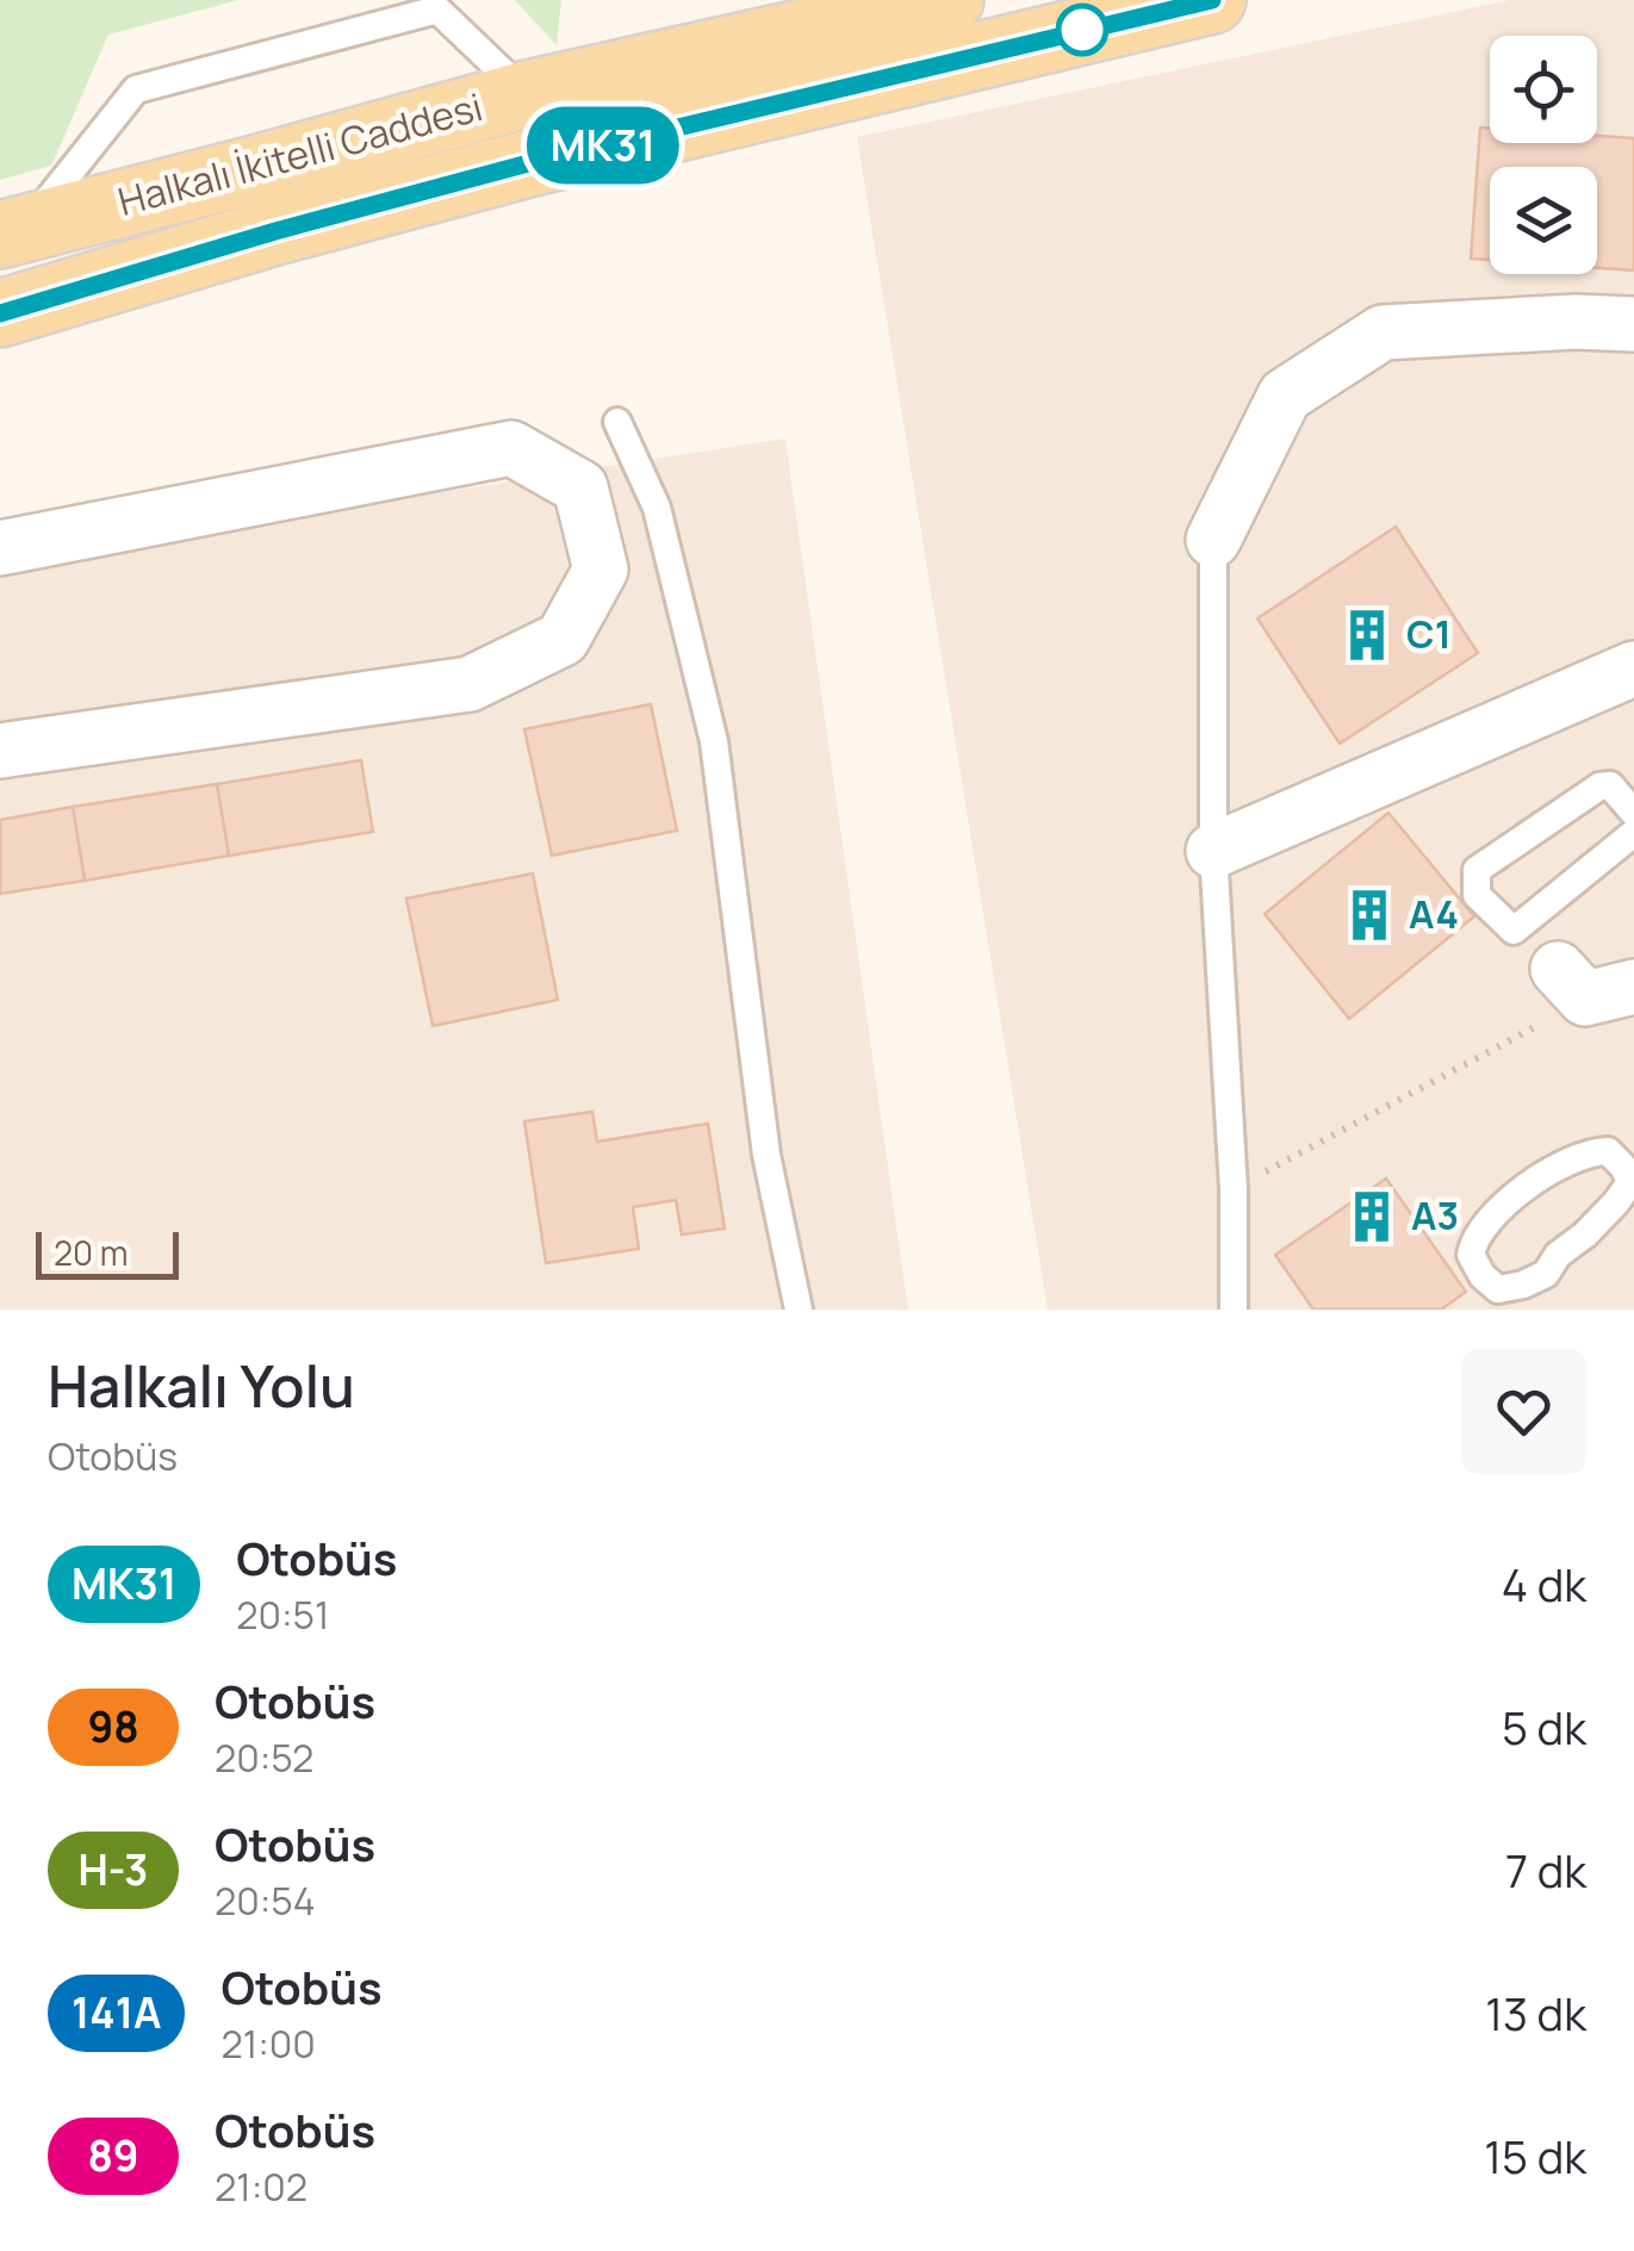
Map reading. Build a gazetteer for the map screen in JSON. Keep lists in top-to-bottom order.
{
  "streets": {
    "main road": ["Halkalı İkitelli Caddesi"]
  },
  "places": {
    "building": ["C1", "A4", "A3"]
  },
  "lines": ["bus line MK31"],
  "scale_bar": "20 m",
  "page": {
    "on_map": "MK31",
    "scale": "20 m",
    "heading": ["Halkalı Yolu", "Otobüs"],
    "list": [
      {
        "mark": "MK31",
        "name": "Otobüs",
        "note": "20:51",
        "value": "4 dk"
      },
      {
        "mark": "98",
        "name": "Otobüs",
        "note": "20:52",
        "value": "5 dk"
      },
      {
        "mark": "H-3",
        "name": "Otobüs",
        "note": "20:54",
        "value": "7 dk"
      },
      {
        "mark": "141A",
        "name": "Otobüs",
        "note": "21:00",
        "value": "13 dk"
      },
      {
        "mark": "89",
        "name": "Otobüs",
        "note": "21:02",
        "value": "15 dk"
      }
    ]
  }
}
